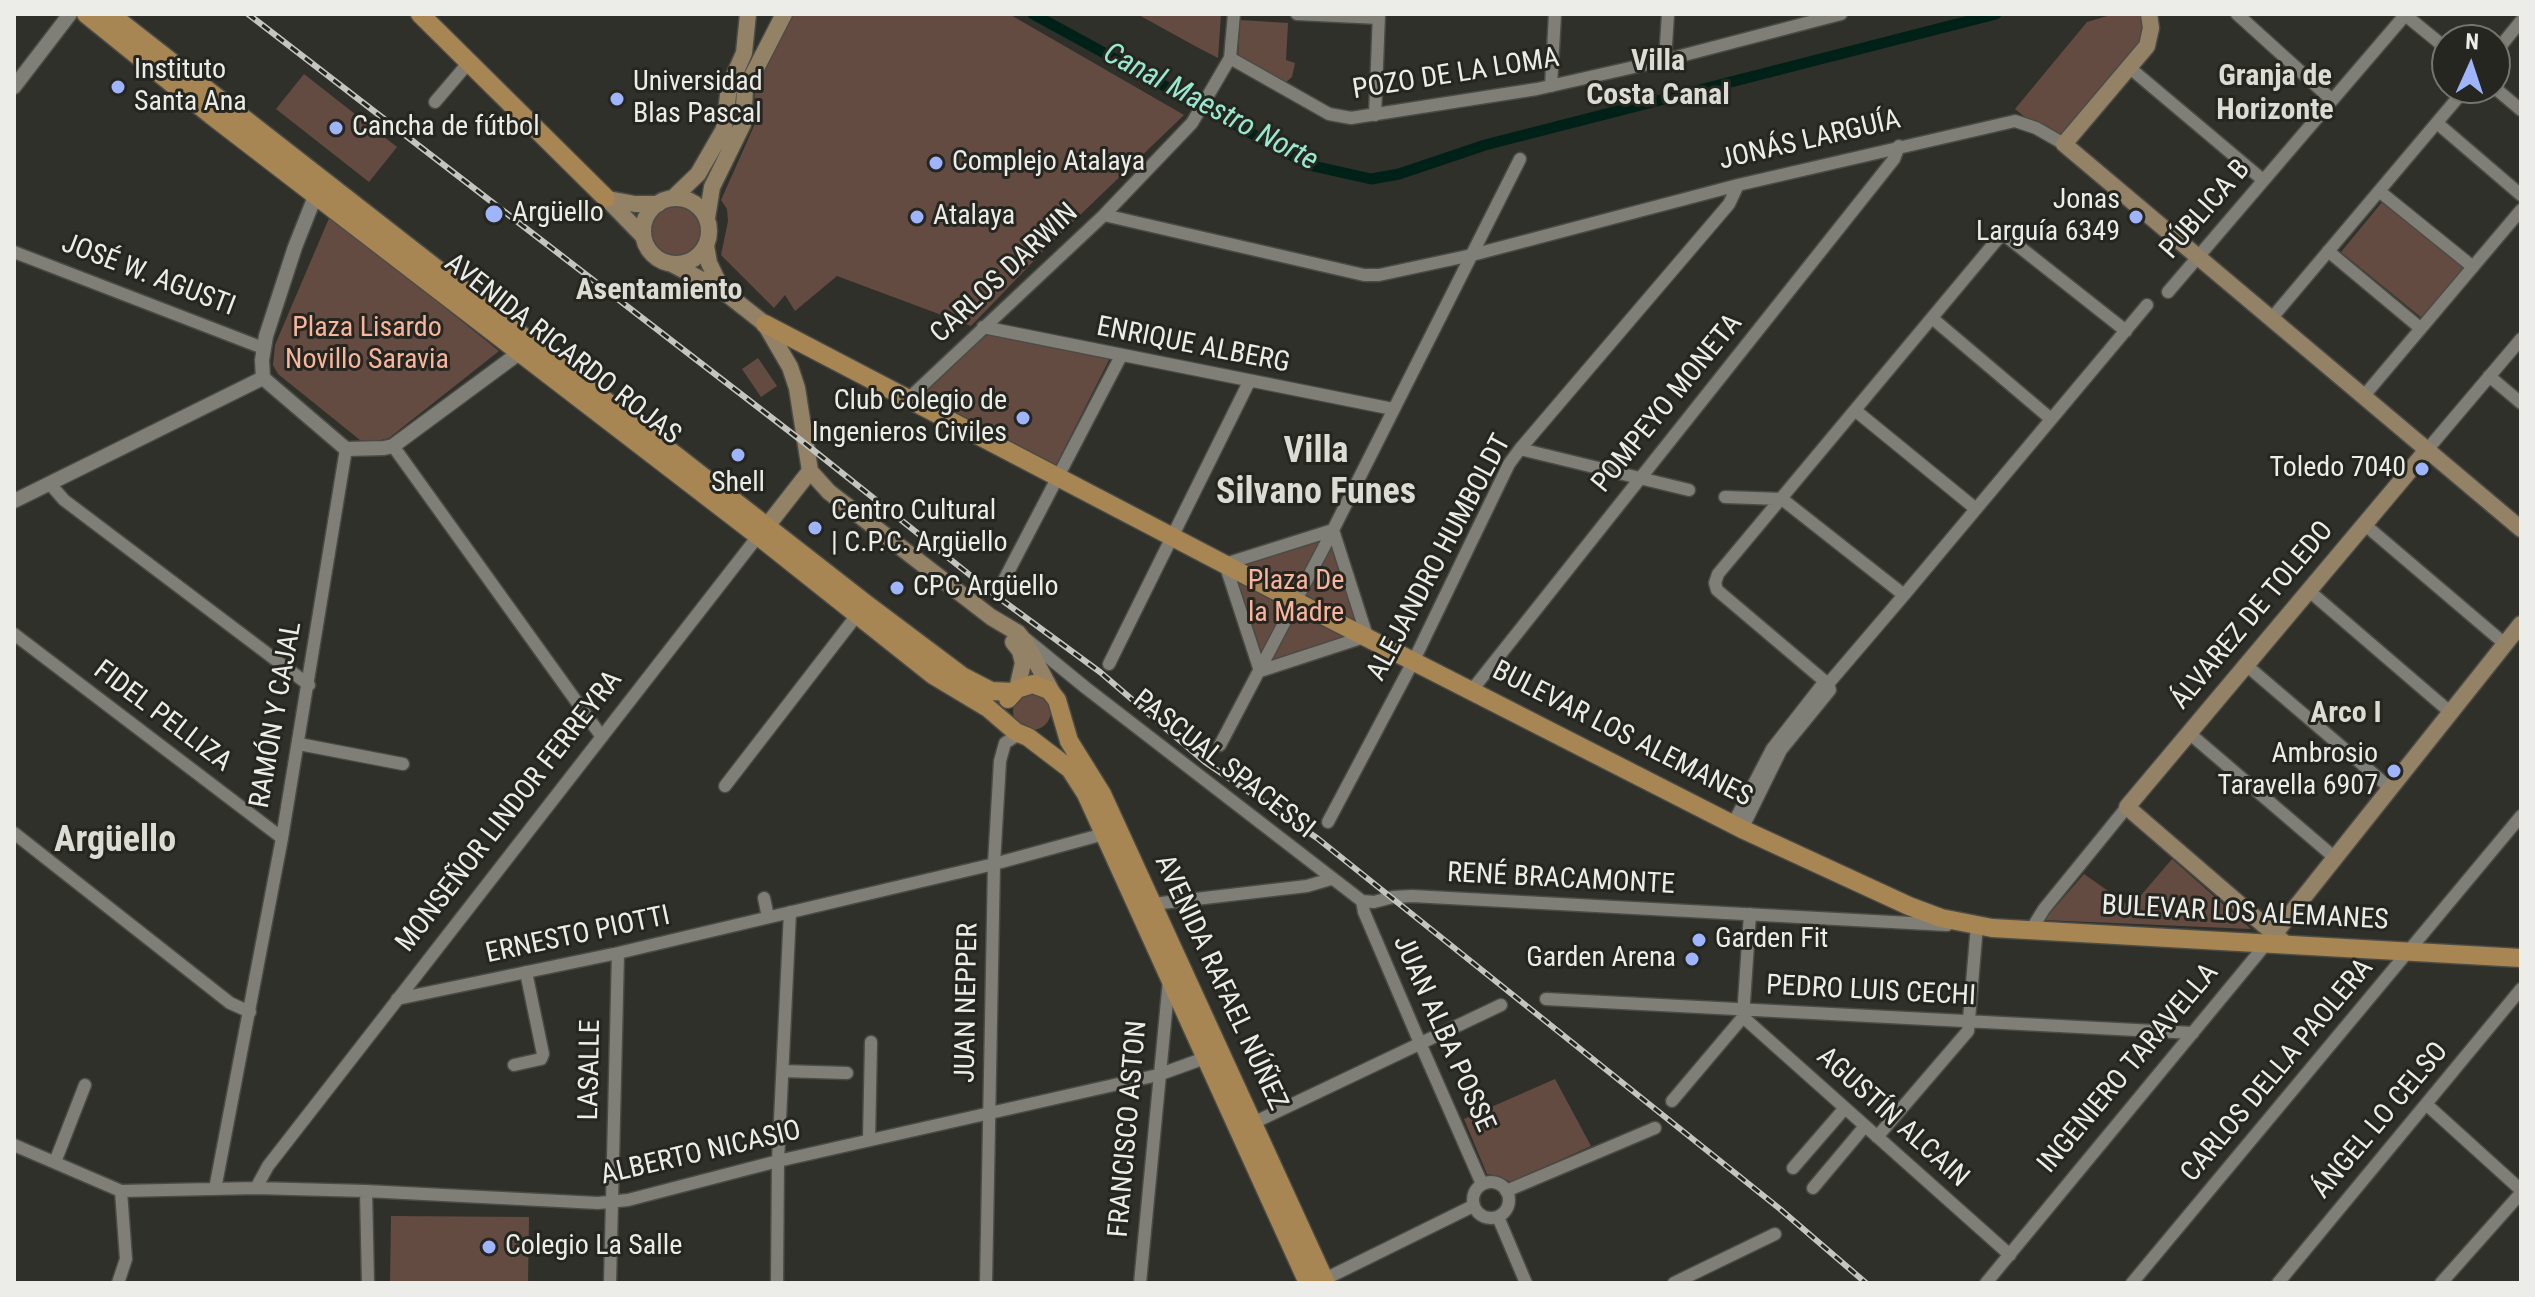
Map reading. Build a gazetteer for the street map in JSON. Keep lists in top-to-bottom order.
{
  "streets": {
    "main road": [
      "JONÁS LARGUÍA",
      "AVENIDA RICARDO ROJAS",
      "ÁLVAREZ DE TOLEDO",
      "BULEVAR LOS ALEMANES",
      "MONSEÑOR LINDOR FERREYRA",
      "AVENIDA RAFAEL NÚÑEZ",
      "INGENIERO TARAVELLA"
    ],
    "street": [
      "POZO DE LA LOMA",
      "PÚBLICA B",
      "CARLOS DARWIN",
      "JOSÉ W. AGUSTI",
      "ENRIQUE ALBERG",
      "POMPEYO MONETA",
      "ALEJANDRO HUMBOLDT",
      "RAMÓN Y CAJAL",
      "FIDEL PELLIZA",
      "PASCUAL SPACESSI",
      "RENÉ BRACAMONTE",
      "ERNESTO PIOTTI",
      "PEDRO LUIS CECHI",
      "JUAN NEPPER",
      "JUAN ALBA POSSE",
      "LASALLE",
      "CARLOS DELLA PAOLERA",
      "AGUSTÍN ALCAIN",
      "ÁNGEL LO CELSO",
      "FRANCISCO ASTON",
      "ALBERTO NICASIO"
    ]
  },
  "crossings": [
    ["POZO DE LA LOMA", "CARLOS DARWIN"],
    ["JONÁS LARGUÍA", "PÚBLICA B"],
    ["JONÁS LARGUÍA", "CARLOS DARWIN"],
    ["JONÁS LARGUÍA", "POMPEYO MONETA"],
    ["JONÁS LARGUÍA", "ALEJANDRO HUMBOLDT"],
    ["JONÁS LARGUÍA", "ÁLVAREZ DE TOLEDO"],
    ["CARLOS DARWIN", "ENRIQUE ALBERG"],
    ["CARLOS DARWIN", "BULEVAR LOS ALEMANES"],
    ["AVENIDA RICARDO ROJAS", "MONSEÑOR LINDOR FERREYRA"],
    ["AVENIDA RICARDO ROJAS", "AVENIDA RAFAEL NÚÑEZ"],
    ["AVENIDA RICARDO ROJAS", "JUAN NEPPER"],
    ["POMPEYO MONETA", "BULEVAR LOS ALEMANES"],
    ["ALEJANDRO HUMBOLDT", "BULEVAR LOS ALEMANES"],
    ["ÁLVAREZ DE TOLEDO", "BULEVAR LOS ALEMANES"],
    ["RAMÓN Y CAJAL", "FIDEL PELLIZA"],
    ["RAMÓN Y CAJAL", "ALBERTO NICASIO"],
    ["BULEVAR LOS ALEMANES", "RENÉ BRACAMONTE"],
    ["BULEVAR LOS ALEMANES", "INGENIERO TARAVELLA"],
    ["BULEVAR LOS ALEMANES", "CARLOS DELLA PAOLERA"],
    ["PASCUAL SPACESSI", "AVENIDA RAFAEL NÚÑEZ"],
    ["MONSEÑOR LINDOR FERREYRA", "ERNESTO PIOTTI"],
    ["MONSEÑOR LINDOR FERREYRA", "AVENIDA RAFAEL NÚÑEZ"],
    ["MONSEÑOR LINDOR FERREYRA", "ALBERTO NICASIO"],
    ["RENÉ BRACAMONTE", "JUAN ALBA POSSE"],
    ["ERNESTO PIOTTI", "LASALLE"],
    ["AVENIDA RAFAEL NÚÑEZ", "JUAN NEPPER"],
    ["AVENIDA RAFAEL NÚÑEZ", "FRANCISCO ASTON"],
    ["AVENIDA RAFAEL NÚÑEZ", "ALBERTO NICASIO"],
    ["PEDRO LUIS CECHI", "INGENIERO TARAVELLA"],
    ["PEDRO LUIS CECHI", "AGUSTÍN ALCAIN"],
    ["JUAN NEPPER", "ALBERTO NICASIO"],
    ["INGENIERO TARAVELLA", "AGUSTÍN ALCAIN"],
    ["LASALLE", "ALBERTO NICASIO"],
    ["FRANCISCO ASTON", "ALBERTO NICASIO"]
  ],
  "districts": [
    "Villa Costa Canal",
    "Granja de Horizonte",
    "Asentamiento",
    "Villa Silvano Funes",
    "Arco I",
    "Argüello"
  ],
  "water": ["Canal Maestro Norte"],
  "parks": ["Plaza Lisardo Novillo Saravia", "Plaza De la Madre"],
  "places": [
    "Instituto Santa Ana",
    "Universidad Blas Pascal",
    "Cancha de fútbol",
    "Complejo Atalaya",
    "Argüello",
    "Atalaya",
    "Jonas Larguía 6349",
    "Club Colegio de Ingenieros Civiles",
    "Shell",
    "Toledo 7040",
    "Centro Cultural | C.P.C. Argüello",
    "CPC Argüello",
    "Ambrosio Taravella 6907",
    "Garden Fit",
    "Garden Arena",
    "Colegio La Salle"
  ],
  "north": "top"
}
